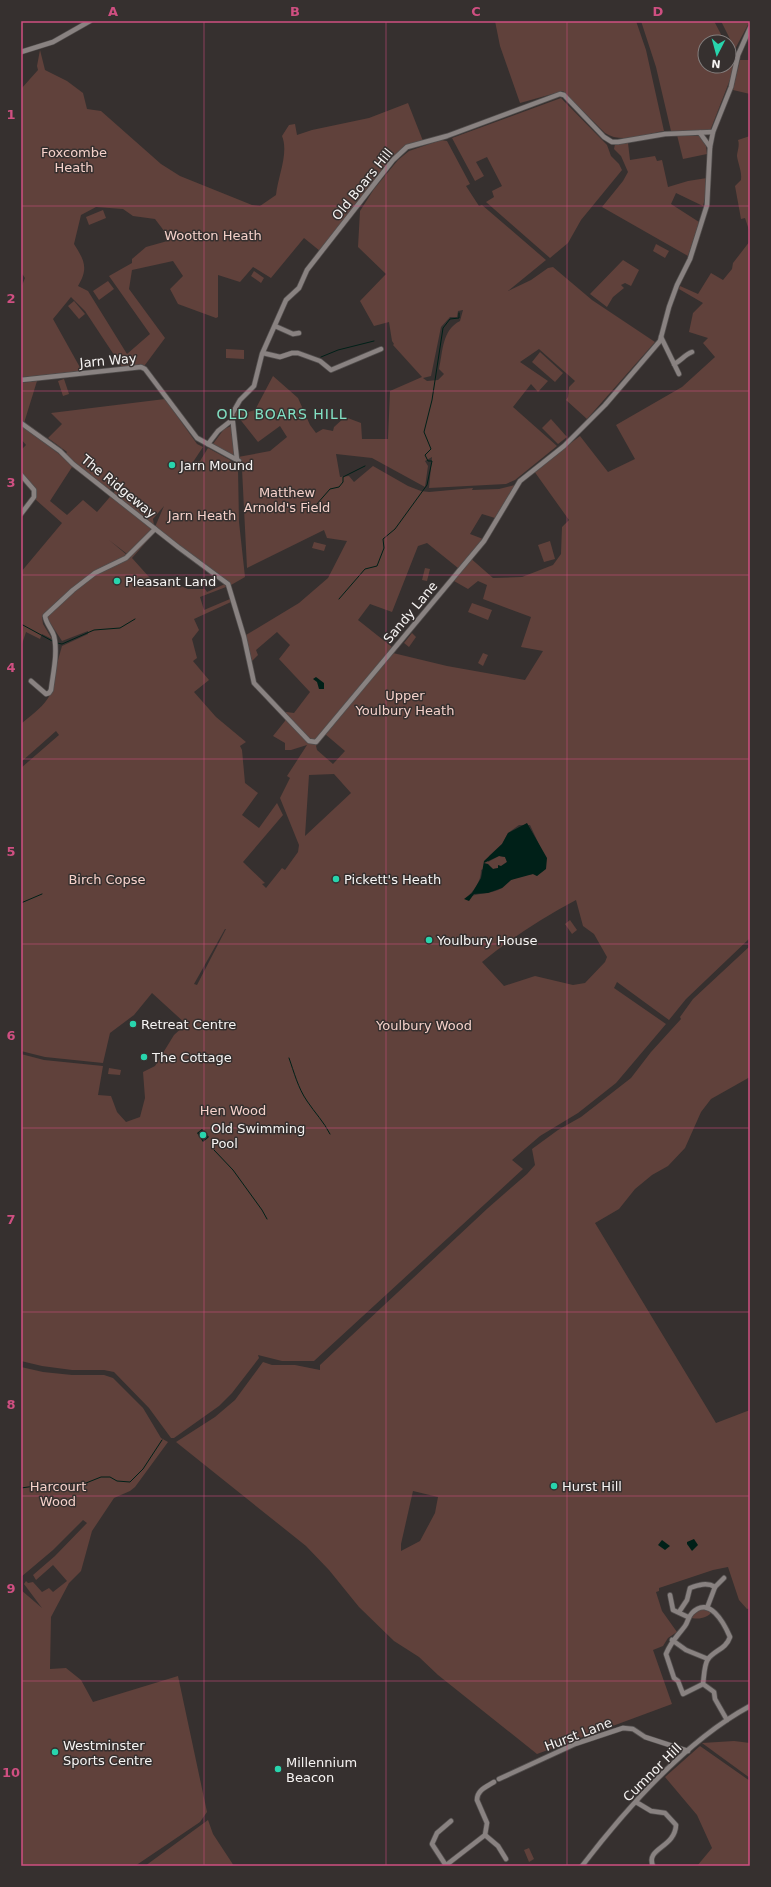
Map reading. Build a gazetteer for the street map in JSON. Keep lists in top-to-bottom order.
{
  "streets": {
    "street": [
      "Old Boars Hill",
      "Jarn Way",
      "The Ridgeway",
      "Sandy Lane",
      "Hurst Lane",
      "Cumnor Hill"
    ]
  },
  "crossings": [
    ["The Ridgeway", "Sandy Lane"],
    ["Hurst Lane", "Cumnor Hill"]
  ],
  "districts": ["OLD BOARS HILL"],
  "parks": [
    "Foxcombe Heath",
    "Wootton Heath",
    "Matthew Arnold's Field",
    "Jarn Heath",
    "Upper Youlbury Heath",
    "Birch Copse",
    "Youlbury Wood",
    "Hen Wood",
    "Harcourt Wood"
  ],
  "places": [
    "Jarn Mound",
    "Pleasant Land",
    "Pickett's Heath",
    "Youlbury House",
    "Retreat Centre",
    "The Cottage",
    "Old Swimming Pool",
    "Hurst Hill",
    "Westminster Sports Centre",
    "Millennium Beacon"
  ],
  "north": "bottom",
  "grid": {
    "columns": [
      "A",
      "B",
      "C",
      "D"
    ],
    "rows": [
      "1",
      "2",
      "3",
      "4",
      "5",
      "6",
      "7",
      "8",
      "9",
      "10"
    ]
  }
}
